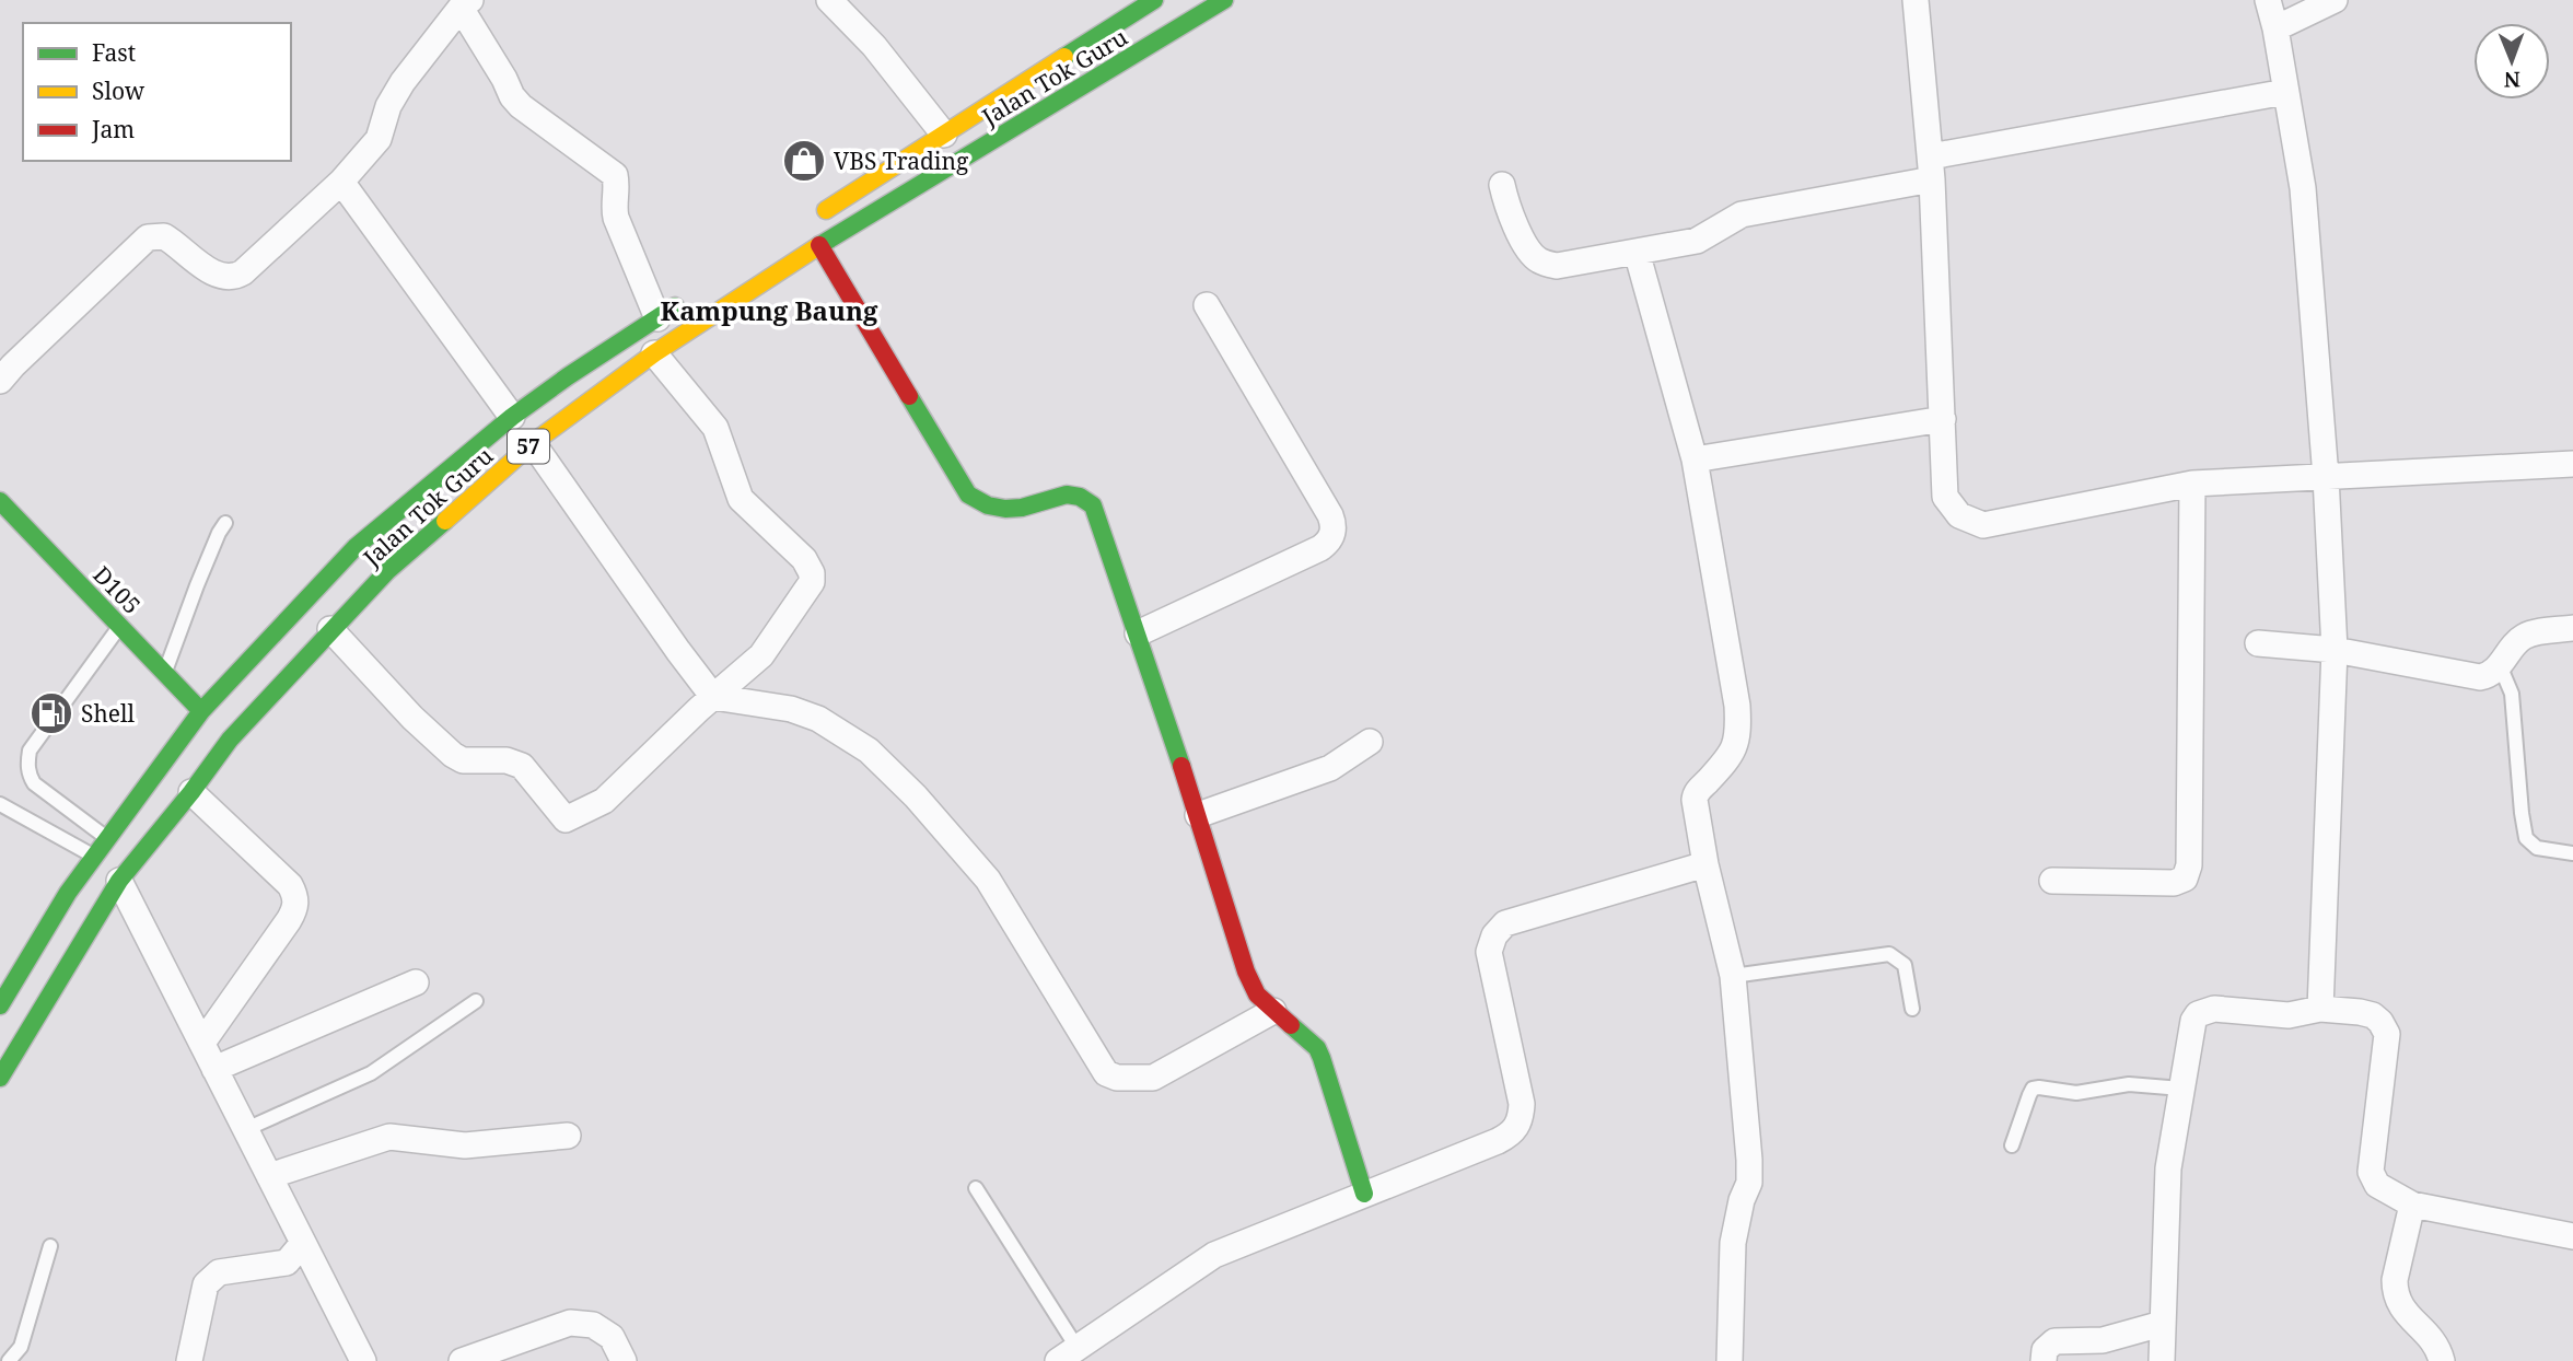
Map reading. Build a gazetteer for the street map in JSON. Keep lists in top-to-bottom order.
{
  "streets": {
    "main road": ["Jalan Tok Guru", "57", "D105"]
  },
  "crossings": [
    ["Jalan Tok Guru", "D105"]
  ],
  "districts": ["Kampung Baung"],
  "places": {
    "shop": ["VBS Trading"],
    "fuel station": ["Shell"]
  },
  "legend": ["Fast", "Slow", "Jam"],
  "north": "bottom"
}
